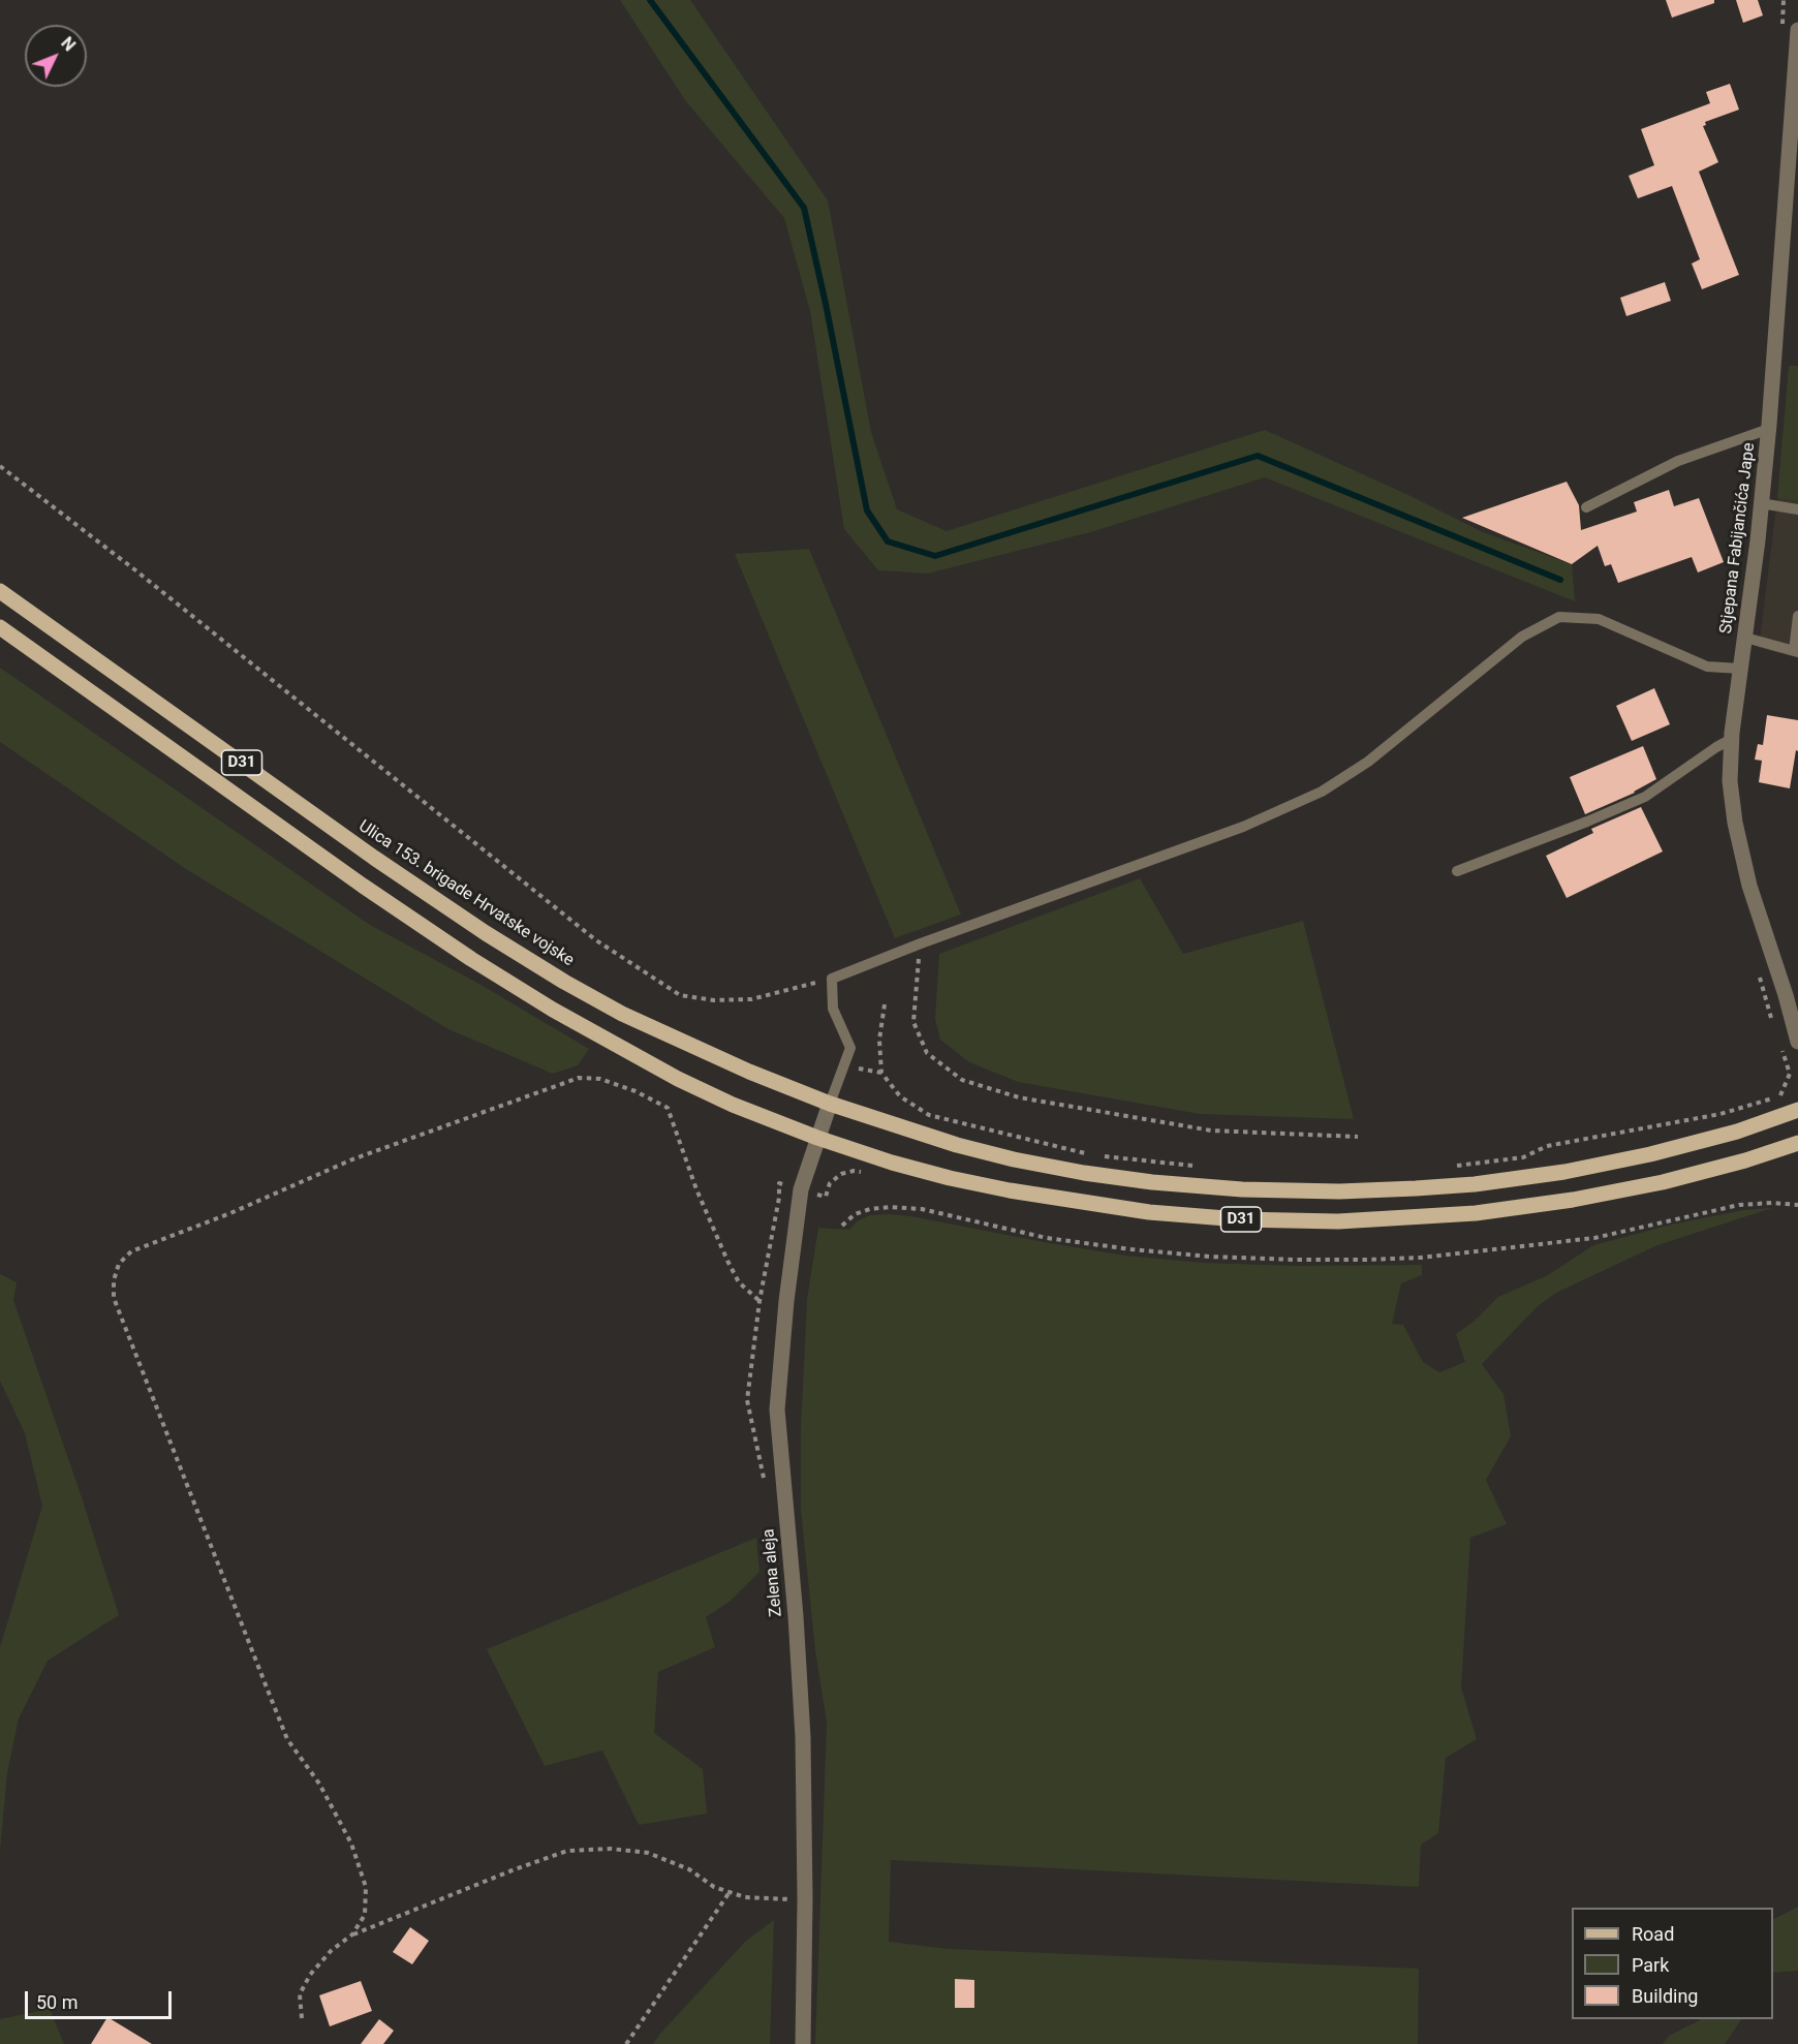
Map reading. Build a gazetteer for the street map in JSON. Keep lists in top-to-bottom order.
{
  "streets": {
    "main road": ["D31", "Ulica 153. brigade Hrvatske vojske"],
    "street": ["Stjepana Fabijančića Jape", "Zelena aleja"]
  },
  "crossings": [
    ["D31", "Zelena aleja"],
    ["Ulica 153. brigade Hrvatske vojske", "Zelena aleja"]
  ],
  "legend": ["Road", "Park", "Building"],
  "scale_bar": "50 m",
  "north": "top right"
}
